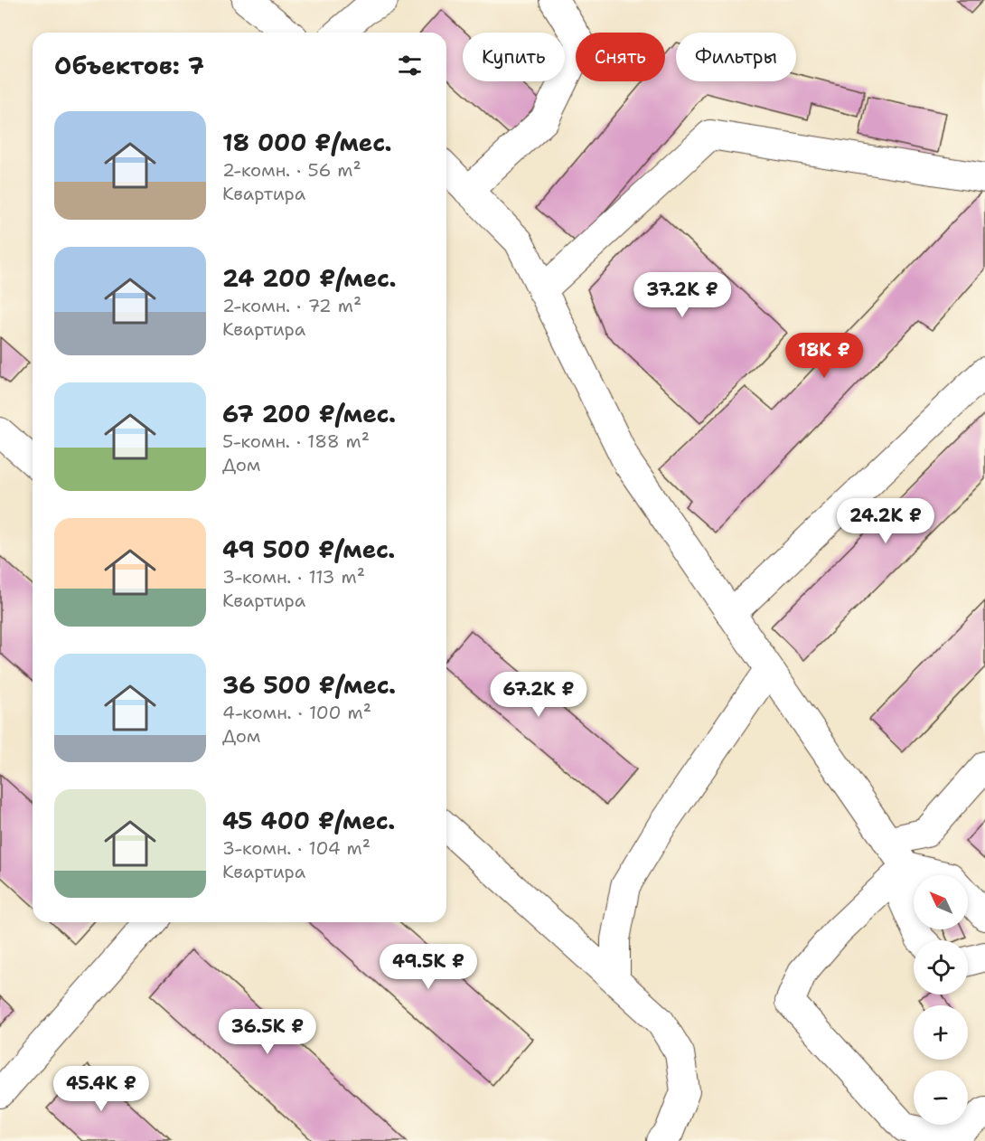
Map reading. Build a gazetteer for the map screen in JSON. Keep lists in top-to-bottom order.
{
  "north": "top left",
  "page": {
    "chip": ["Купить", "Снять", "Фильтры"],
    "heading": "Объектов: 7",
    "list": [
      {
        "name": "18 000 ₽/мес.",
        "note": "2-комн. · 56 m² · Квартира"
      },
      {
        "name": "24 200 ₽/мес.",
        "note": "2-комн. · 72 m² · Квартира"
      },
      {
        "name": "67 200 ₽/мес.",
        "note": "5-комн. · 188 m² · Дом"
      },
      {
        "name": "49 500 ₽/мес.",
        "note": "3-комн. · 113 m² · Квартира"
      },
      {
        "name": "36 500 ₽/мес.",
        "note": "4-комн. · 100 m² · Дом"
      },
      {
        "name": "45 400 ₽/мес.",
        "note": "3-комн. · 104 m² · Квартира"
      }
    ],
    "price": [
      "37.2K ₽",
      "18K ₽",
      "24.2K ₽",
      "67.2K ₽",
      "49.5K ₽",
      "36.5K ₽",
      "45.4K ₽"
    ],
    "map_buttons": ["+", "−"]
  }
}
